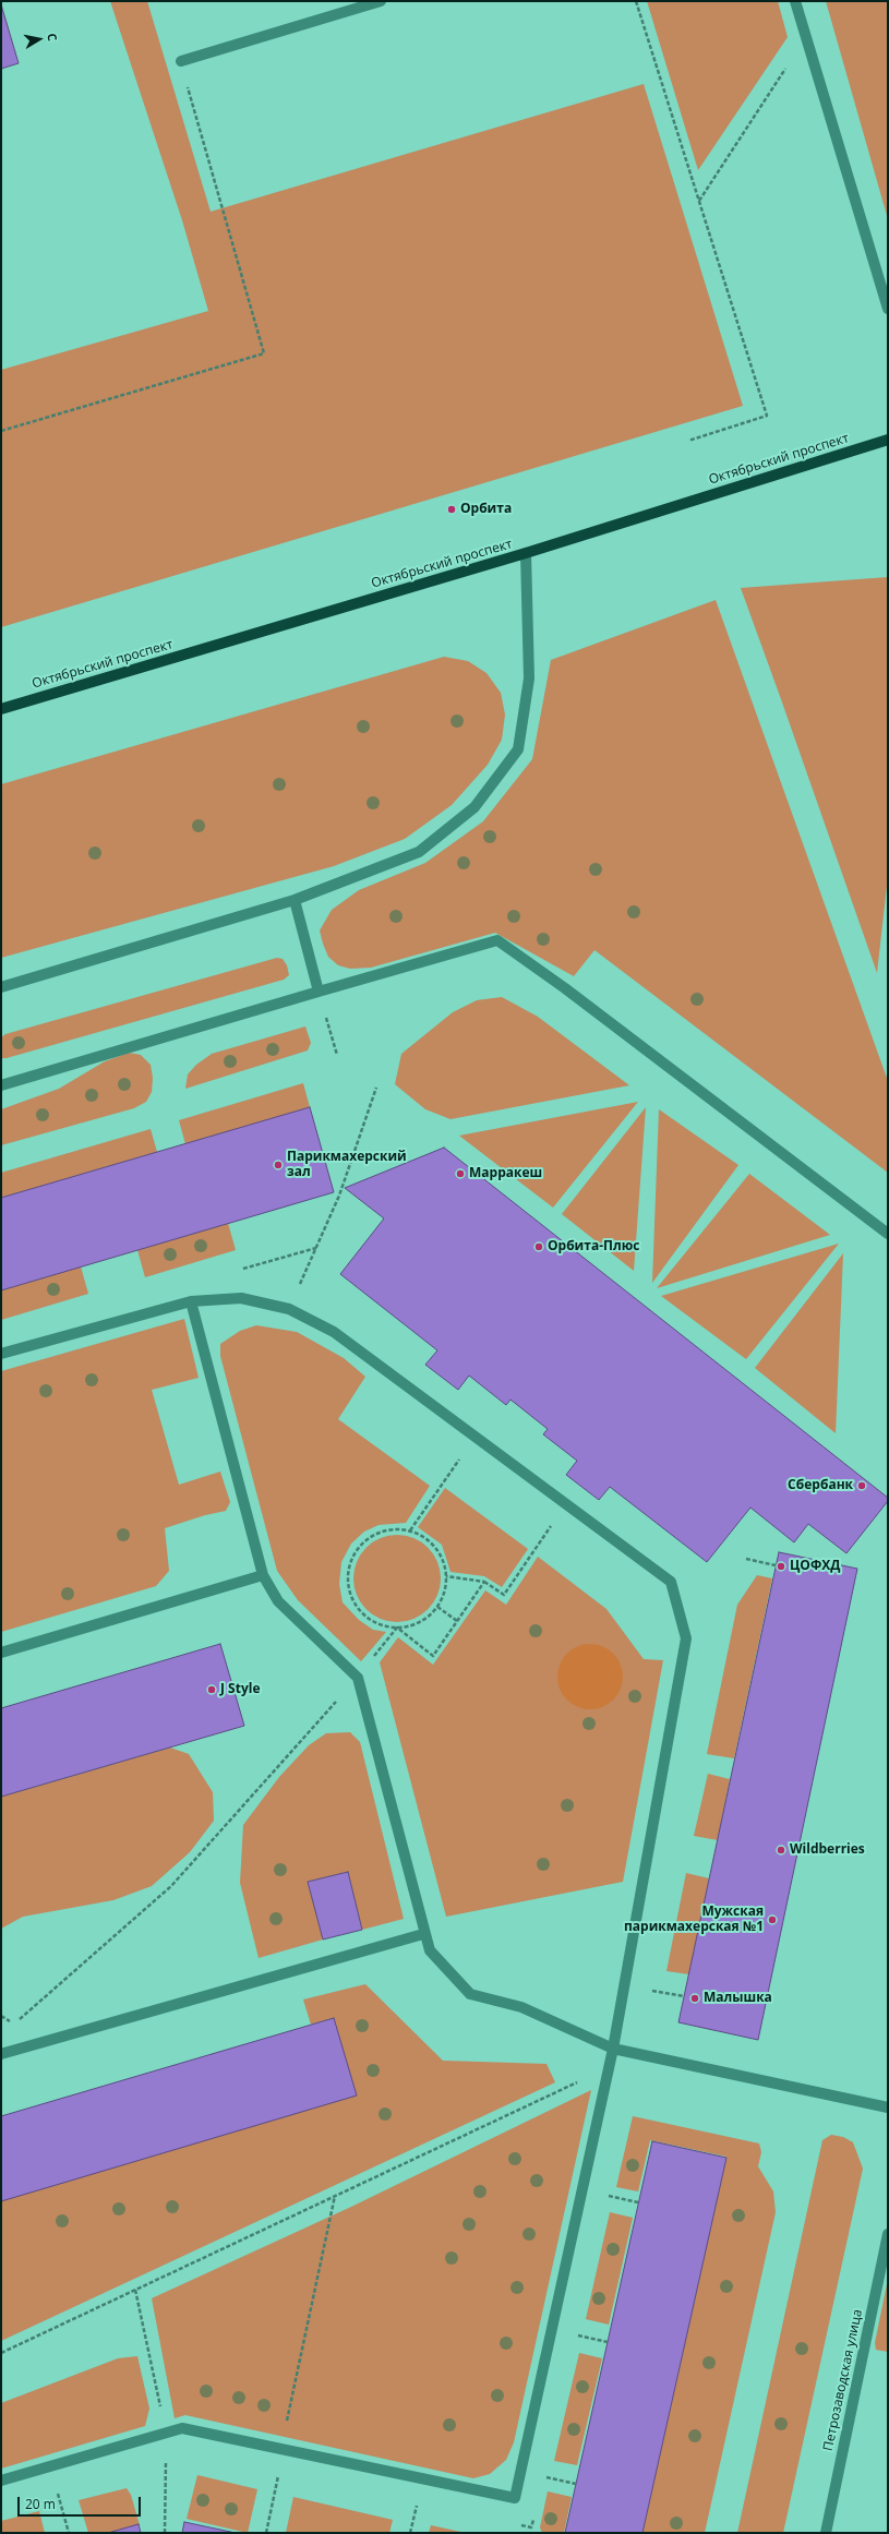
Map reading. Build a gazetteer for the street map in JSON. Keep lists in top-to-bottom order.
{
  "streets": {
    "main road": ["Октябрьский проспект"],
    "street": ["Петрозаводская улица"]
  },
  "places": [
    "Орбита",
    "Парикмахерский зал",
    "Марракеш",
    "Орбита-Плюс",
    "Сбербанк",
    "ЦОФХД",
    "J Style",
    "Wildberries",
    "Мужская парикмахерская №1",
    "Малышка"
  ],
  "scale_bar": "20 m",
  "north": "right"
}
